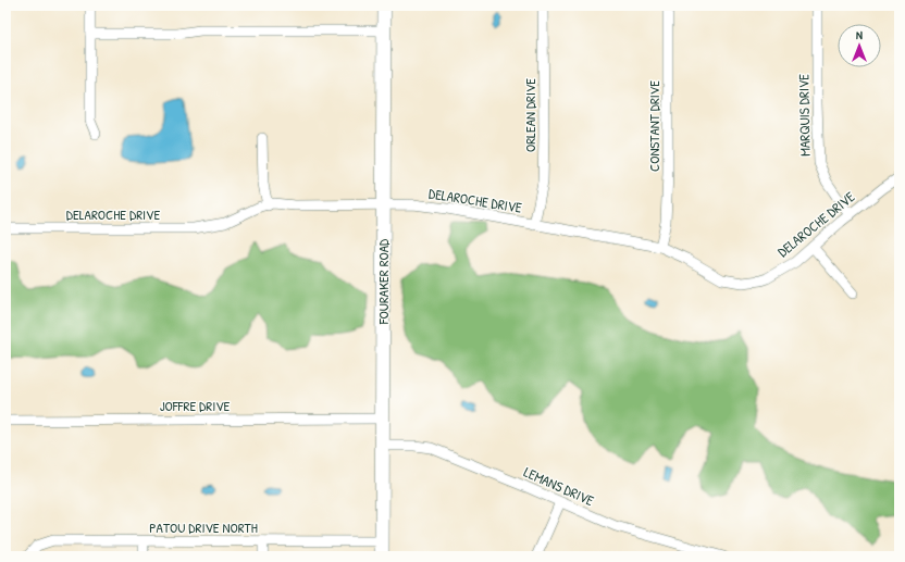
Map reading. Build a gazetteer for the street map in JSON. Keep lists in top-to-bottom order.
{
  "streets": {
    "main road": ["FOURAKER ROAD"],
    "street": [
      "ORLEAN DRIVE",
      "MARQUIS DRIVE",
      "CONSTANT DRIVE",
      "DELAROCHE DRIVE",
      "JOFFRE DRIVE",
      "LEMANS DRIVE",
      "PATOU DRIVE NORTH"
    ]
  },
  "crossings": [
    ["ORLEAN DRIVE", "DELAROCHE DRIVE"],
    ["MARQUIS DRIVE", "DELAROCHE DRIVE"],
    ["CONSTANT DRIVE", "DELAROCHE DRIVE"],
    ["DELAROCHE DRIVE", "FOURAKER ROAD"],
    ["FOURAKER ROAD", "JOFFRE DRIVE"],
    ["FOURAKER ROAD", "LEMANS DRIVE"],
    ["FOURAKER ROAD", "PATOU DRIVE NORTH"]
  ],
  "north": "top"
}
